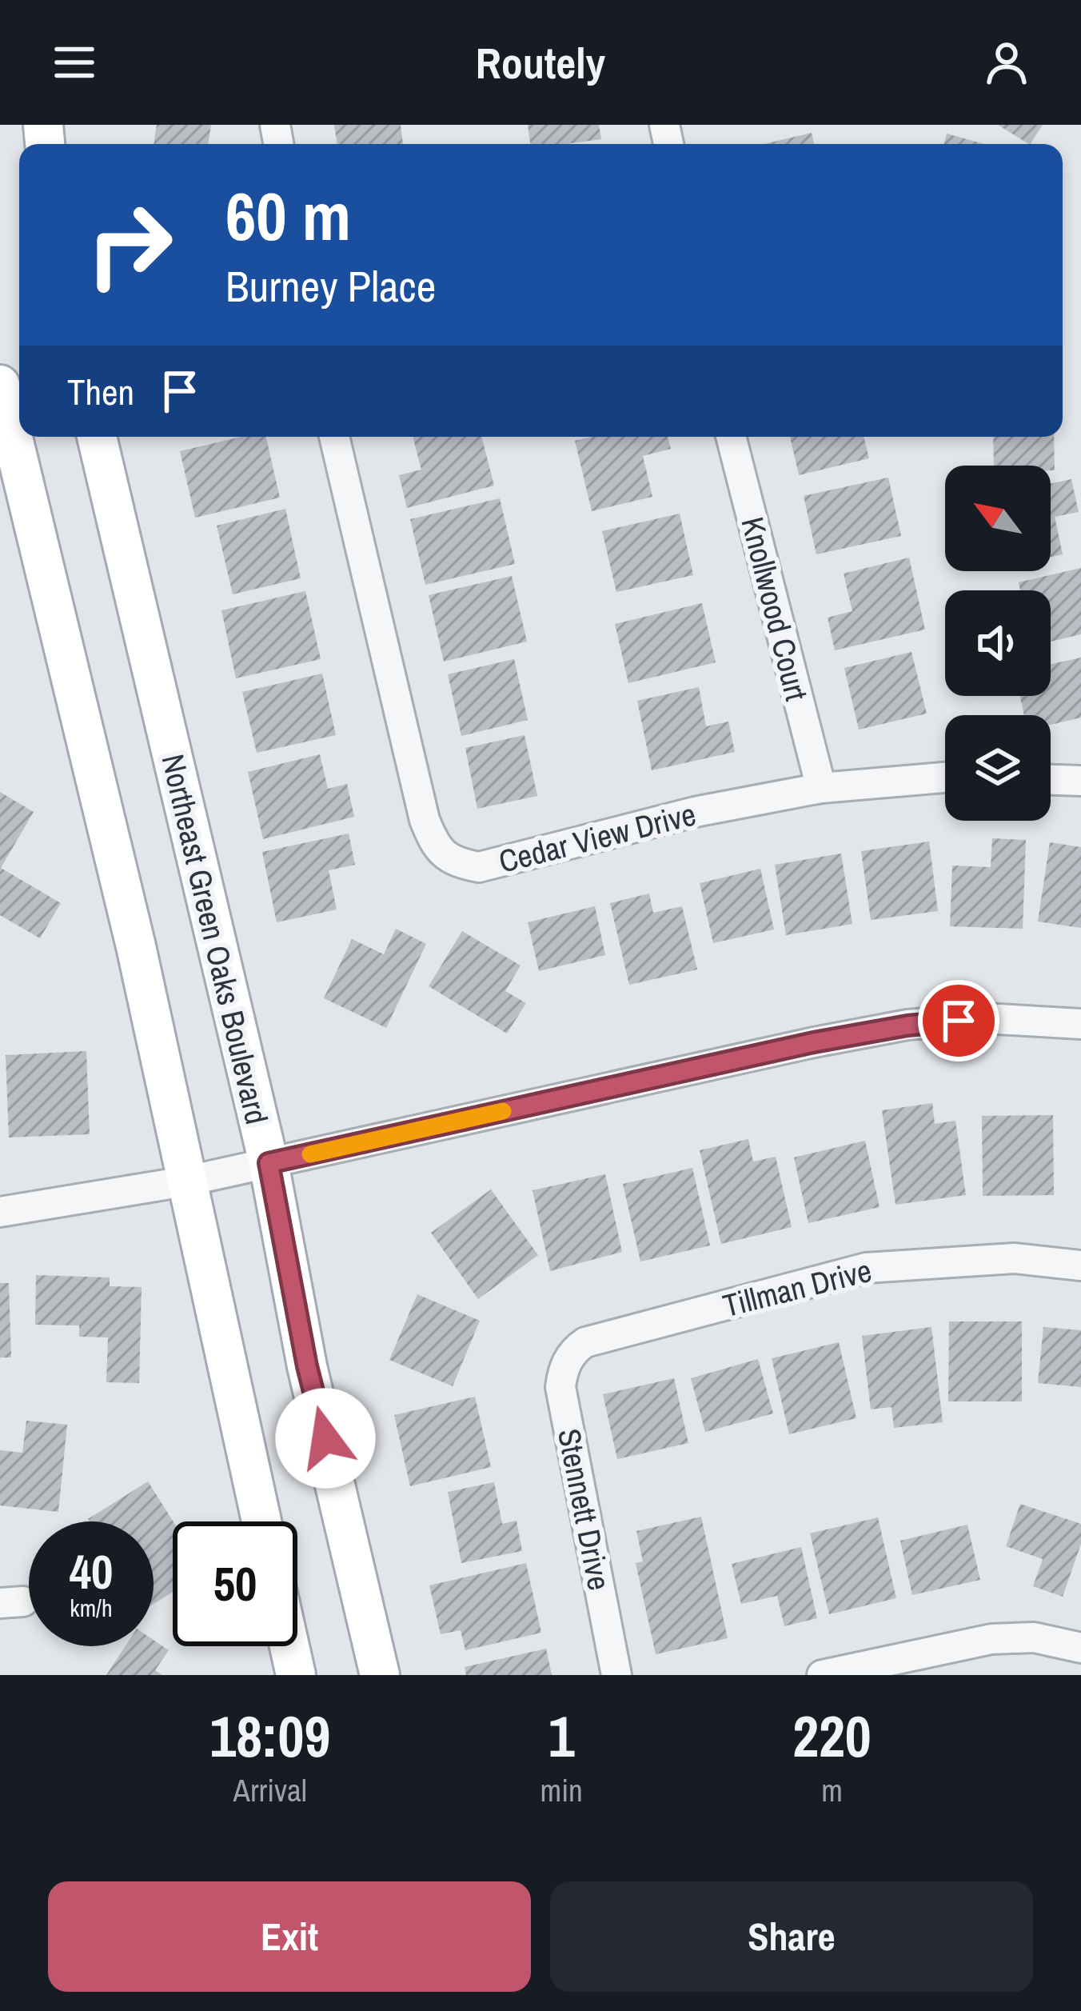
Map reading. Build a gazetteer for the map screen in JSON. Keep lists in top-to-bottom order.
{
  "streets": {
    "main road": ["Northeast Green Oaks Boulevard"],
    "street": [
      "Knollwood Court",
      "Cedar View Drive",
      "Tillman Drive",
      "Stennett Drive"
    ]
  },
  "crossings": [
    ["Knollwood Court", "Cedar View Drive"],
    ["Tillman Drive", "Stennett Drive"]
  ],
  "north": "top left",
  "page": {
    "header": "Routely",
    "turn": ["60 m", "Burney Place"],
    "then": "Then",
    "speed": "40 km/h",
    "limit": "50",
    "eta": [
      "18:09",
      "Arrival",
      "1",
      "min",
      "220",
      "m"
    ],
    "buttons": ["Exit", "Share"]
  }
}
